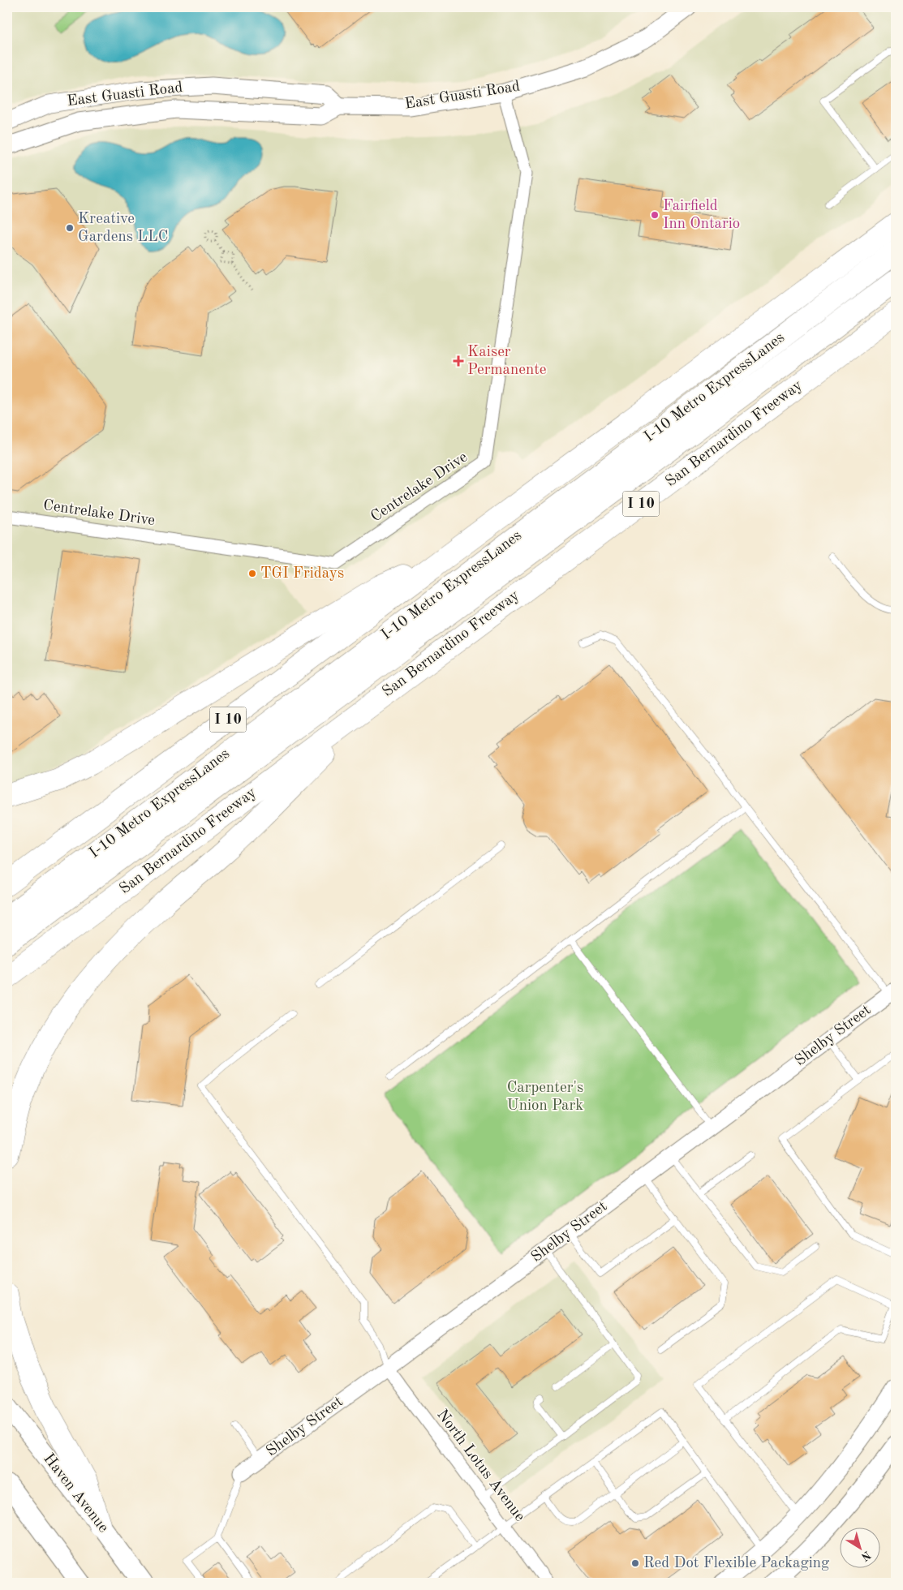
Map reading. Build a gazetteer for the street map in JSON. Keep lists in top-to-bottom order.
{
  "streets": {
    "highway": ["I-10 Metro ExpressLanes", "San Bernardino Freeway", "I 10"],
    "main road": ["East Guasti Road", "Haven Avenue"],
    "street": ["Centrelake Drive", "Shelby Street", "North Lotus Avenue"]
  },
  "crossings": [
    ["East Guasti Road", "Centrelake Drive"],
    ["Shelby Street", "North Lotus Avenue"]
  ],
  "parks": ["Carpenter's Union Park"],
  "places": {
    "other": [
      "Fairfield Inn Ontario",
      "Kreative Gardens LLC",
      "TGI Fridays",
      "Red Dot Flexible Packaging"
    ],
    "health": ["Kaiser Permanente"]
  },
  "north": "bottom right"
}
